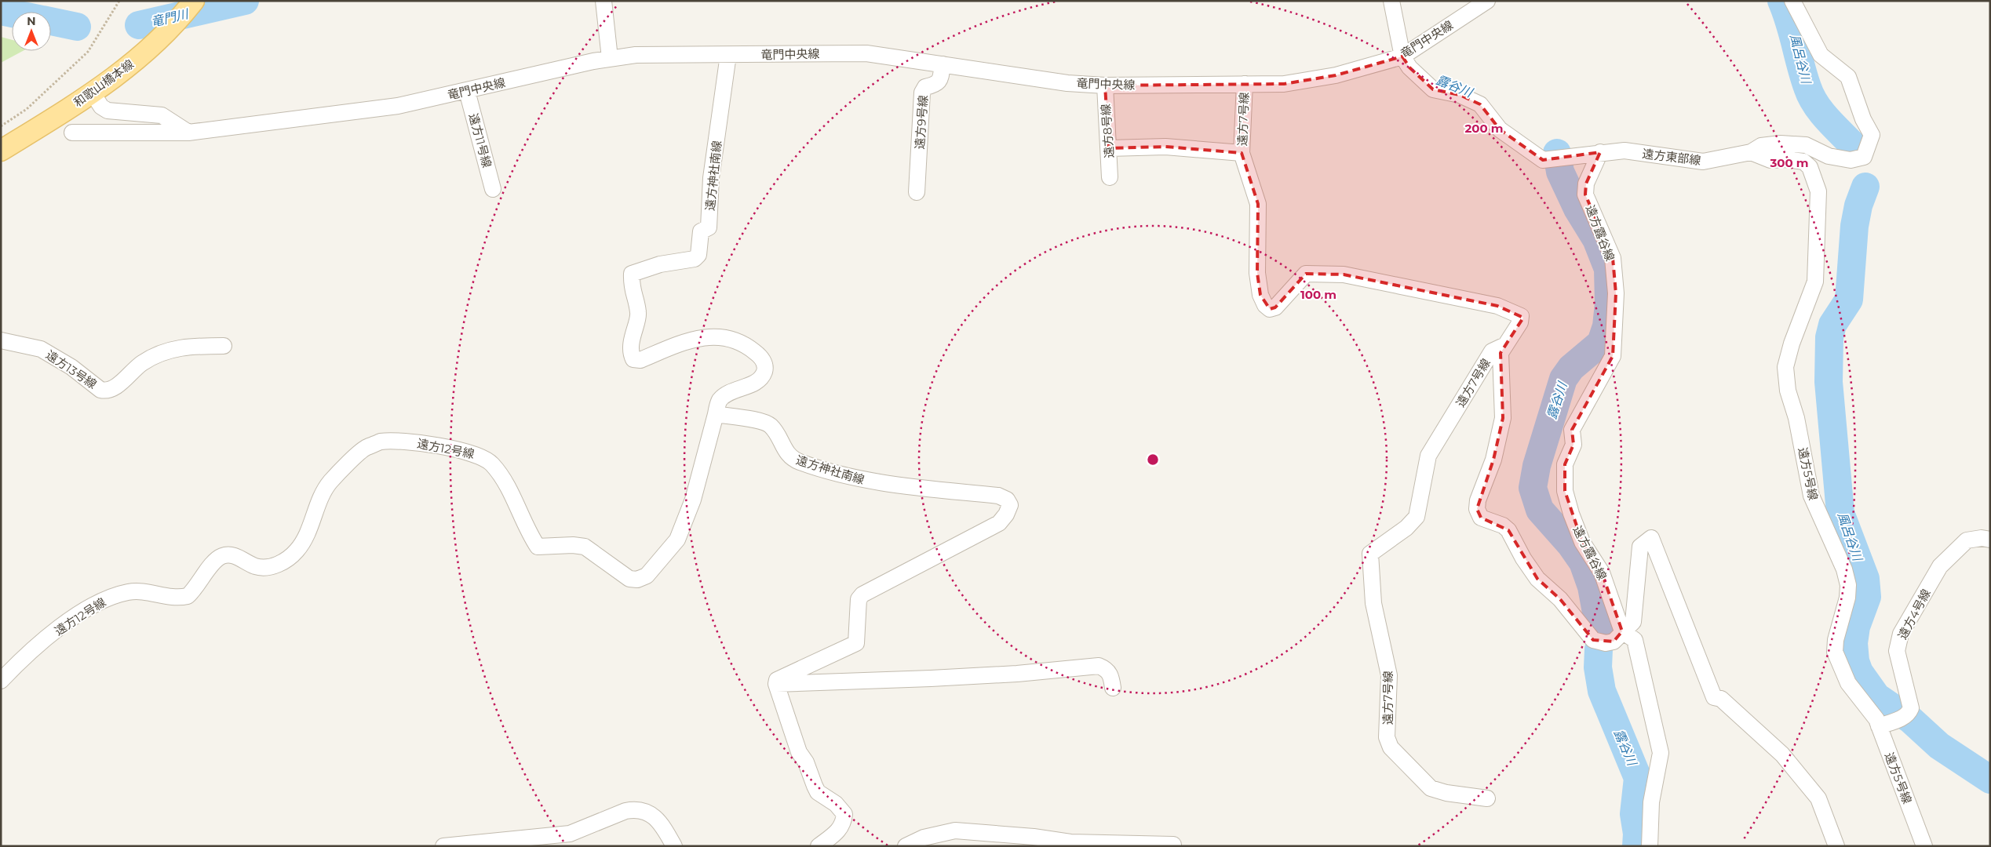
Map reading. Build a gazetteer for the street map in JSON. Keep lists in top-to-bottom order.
{
  "streets": {
    "main road": ["和歌山橋本線"],
    "street": [
      "竜門中央線",
      "遠方7号線",
      "遠方9号線",
      "遠方8号線",
      "遠方11号線",
      "遠方東部線",
      "遠方神社南線",
      "遠方露谷線",
      "遠方13号線",
      "遠方12号線",
      "遠方5号線",
      "遠方4号線"
    ]
  },
  "crossings": [
    ["竜門中央線", "遠方7号線"],
    ["竜門中央線", "遠方9号線"],
    ["竜門中央線", "遠方8号線"],
    ["竜門中央線", "遠方11号線"],
    ["竜門中央線", "遠方東部線"],
    ["竜門中央線", "遠方神社南線"],
    ["遠方東部線", "遠方露谷線"],
    ["遠方東部線", "遠方5号線"],
    ["遠方神社南線", "遠方12号線"],
    ["遠方5号線", "遠方4号線"]
  ],
  "water": ["竜門川", "風呂谷川", "露谷川"],
  "north": "top",
  "rings": ["200 m", "300 m", "100 m"]
}
